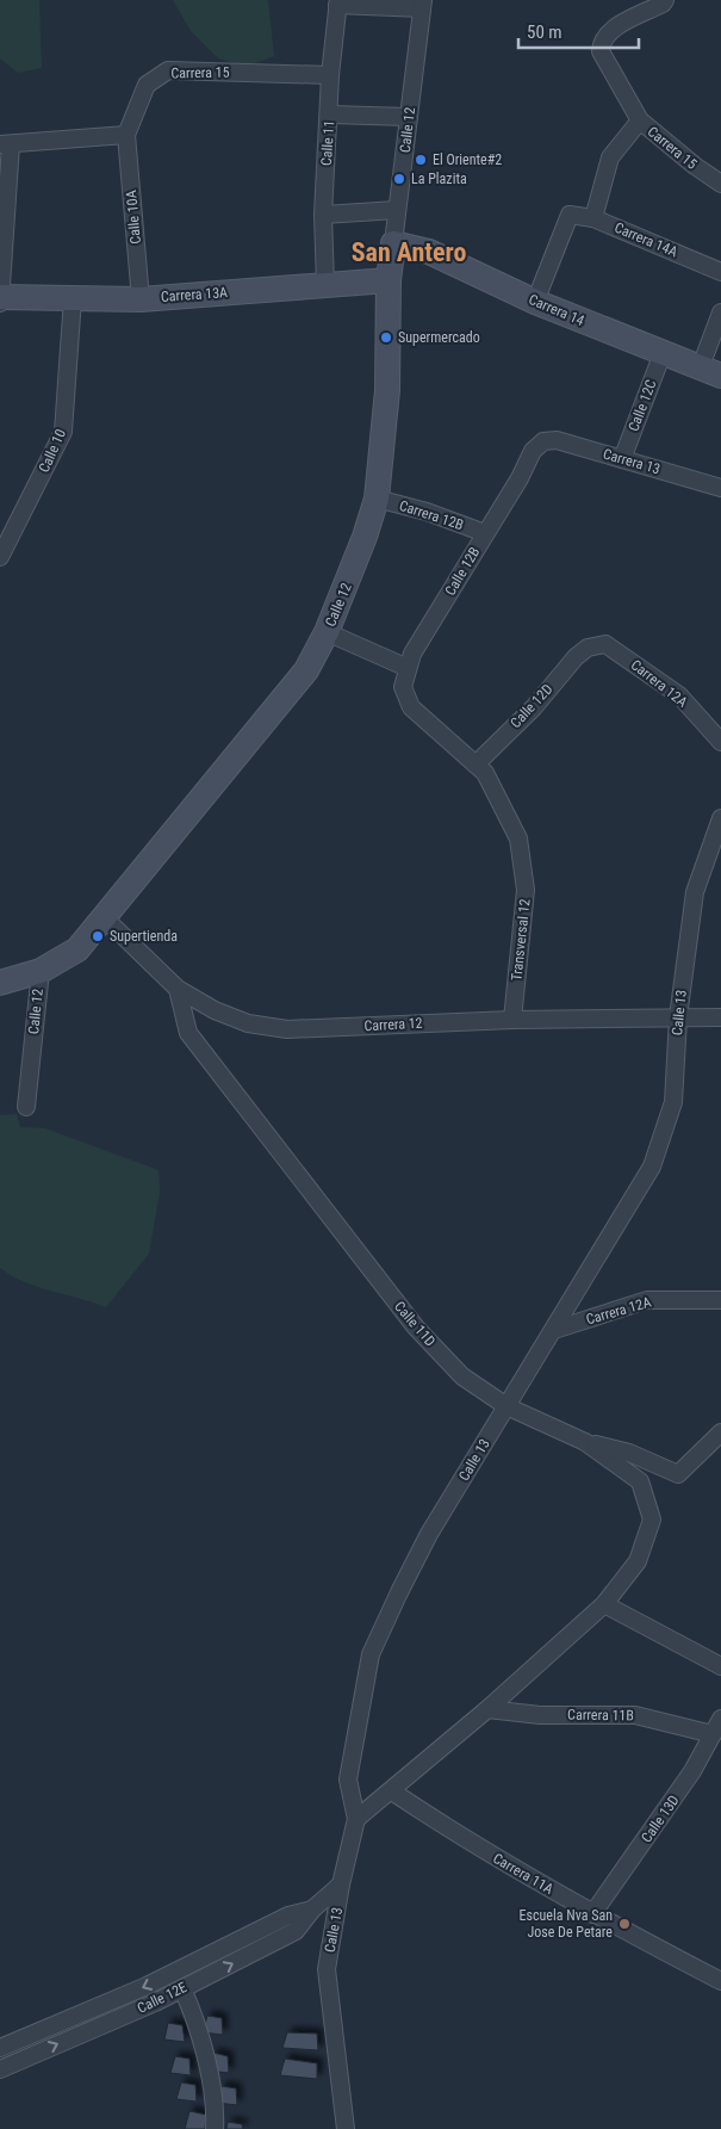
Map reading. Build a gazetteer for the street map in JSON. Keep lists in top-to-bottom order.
{
  "streets": {
    "street": [
      "Carrera 15",
      "Calle 12",
      "Calle 11",
      "Calle 10A",
      "Carrera 14A",
      "Carrera 13A",
      "Carrera 14",
      "Calle 12C",
      "Calle 10",
      "Carrera 13",
      "Carrera 12B",
      "Calle 12B",
      "Carrera 12A",
      "Calle 12D",
      "Transversal 12",
      "Calle 13",
      "Carrera 12",
      "Calle 11D",
      "Carrera 11B",
      "Calle 13D",
      "Carrera 11A",
      "Calle 12E"
    ]
  },
  "crossings": [
    ["Carrera 15", "Calle 11"],
    ["Carrera 15", "Calle 10A"],
    ["Calle 12", "Carrera 13A"],
    ["Calle 12", "Carrera 14"],
    ["Calle 12", "Carrera 12B"],
    ["Calle 12", "Carrera 12"],
    ["Calle 11", "Carrera 13A"],
    ["Calle 10A", "Carrera 13A"],
    ["Carrera 14A", "Carrera 14"],
    ["Carrera 13A", "Calle 10"],
    ["Carrera 14", "Calle 12C"],
    ["Calle 12C", "Carrera 13"],
    ["Carrera 13", "Calle 12B"],
    ["Carrera 12B", "Calle 12B"],
    ["Calle 12B", "Calle 12D"],
    ["Calle 12B", "Transversal 12"],
    ["Carrera 12A", "Calle 12D"],
    ["Carrera 12A", "Calle 13"],
    ["Calle 12D", "Transversal 12"],
    ["Transversal 12", "Carrera 12"],
    ["Calle 13", "Carrera 12"],
    ["Calle 13", "Calle 11D"],
    ["Calle 13", "Calle 12E"],
    ["Carrera 12", "Calle 11D"],
    ["Calle 11D", "Carrera 11B"],
    ["Calle 11D", "Carrera 11A"],
    ["Carrera 11B", "Calle 13D"],
    ["Calle 13D", "Carrera 11A"]
  ],
  "districts": ["San Antero"],
  "places": [
    "El Oriente#2",
    "La Plazita",
    "Supermercado",
    "Supertienda",
    "Escuela Nva San Jose De Petare"
  ],
  "scale_bar": "50 m"
}
